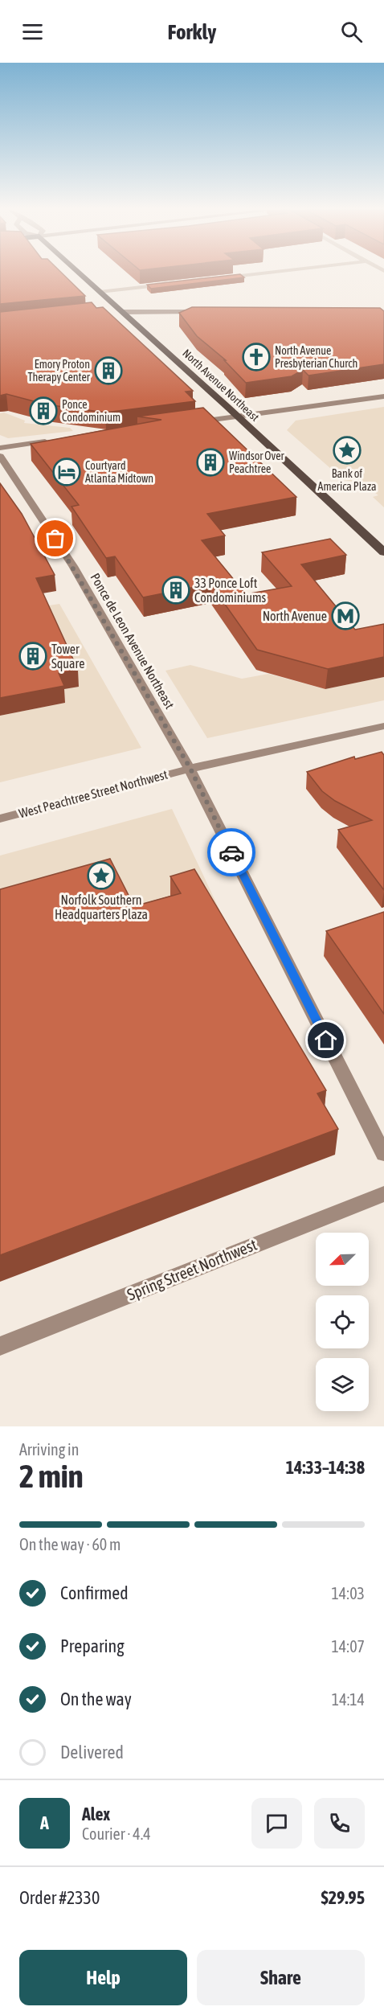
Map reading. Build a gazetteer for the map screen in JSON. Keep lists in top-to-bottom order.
{
  "streets": {
    "highway": ["North Avenue Northeast"],
    "main road": ["Ponce de Leon Avenue Northeast", "West Peachtree Street Northwest", "Spring Street Northwest"]
  },
  "crossings": [
    ["Ponce de Leon Avenue Northeast", "West Peachtree Street Northwest"]
  ],
  "places": {
    "church": ["North Avenue Presbyterian Church"],
    "building": [
      "Emory Proton Therapy Center",
      "Ponce Condominium",
      "Windsor Over Peachtree",
      "33 Ponce Loft Condominiums",
      "Tower Square"
    ],
    "place": ["Bank of America Plaza", "Norfolk Southern Headquarters Plaza"],
    "hotel": ["Courtyard Atlanta Midtown"],
    "metro station": ["North Avenue"]
  },
  "north": "bottom left",
  "page": {
    "header": "Forkly",
    "heading": ["2 min", "Arriving in", "14:33–14:38"],
    "panel": [
      "Alex",
      "Courier · 4.4",
      "Order #2330",
      "$29.95"
    ],
    "bar": "On the way · 60 m",
    "list": [
      ["Confirmed", "14:03"],
      ["Preparing", "14:07"],
      ["On the way", "14:14"],
      "Delivered"
    ],
    "round": "A",
    "buttons": ["Help", "Share"]
  }
}
